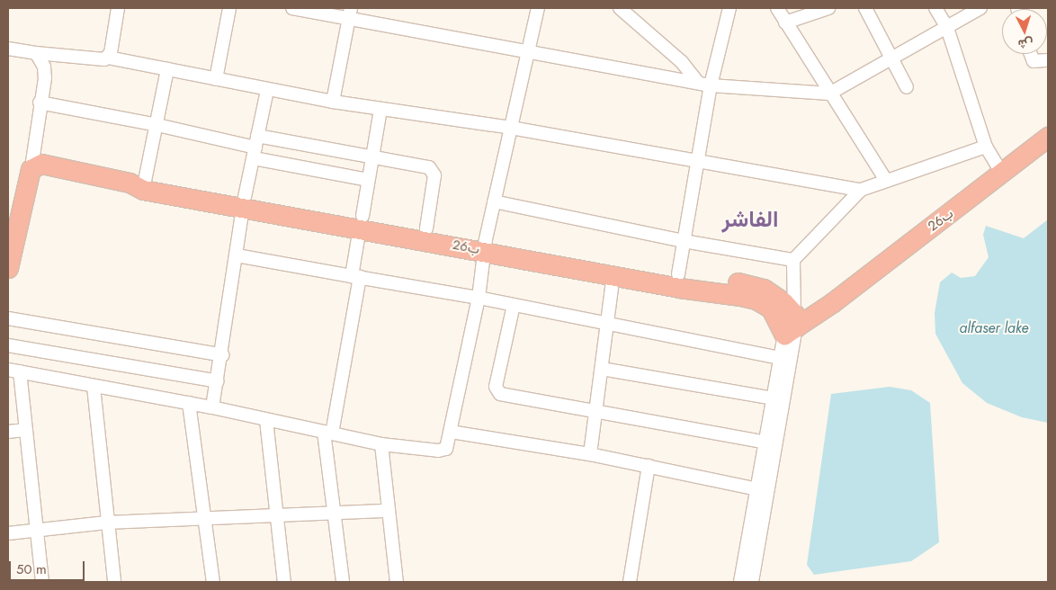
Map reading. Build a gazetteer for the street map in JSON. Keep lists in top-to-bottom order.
{
  "streets": {
    "highway": ["26ب"]
  },
  "districts": ["الفاشر"],
  "water": ["alfaser lake"],
  "scale_bar": "50 m",
  "north": "bottom"
}
